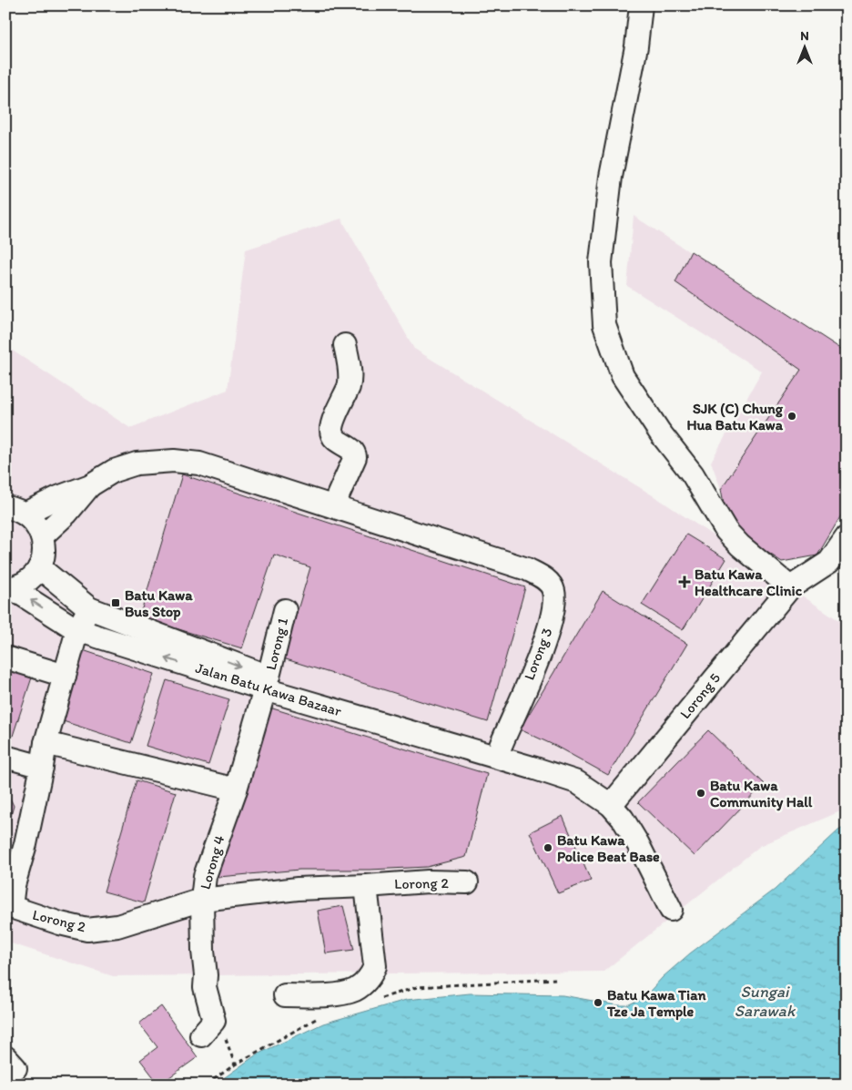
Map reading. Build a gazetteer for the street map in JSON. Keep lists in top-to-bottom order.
{
  "streets": {
    "street": [
      "Lorong 1",
      "Lorong 3",
      "Jalan Batu Kawa Bazaar",
      "Lorong 5",
      "Lorong 4",
      "Lorong 2"
    ]
  },
  "crossings": [
    ["Lorong 1", "Jalan Batu Kawa Bazaar"],
    ["Lorong 1", "Lorong 4"],
    ["Lorong 3", "Jalan Batu Kawa Bazaar"],
    ["Jalan Batu Kawa Bazaar", "Lorong 5"],
    ["Jalan Batu Kawa Bazaar", "Lorong 4"],
    ["Jalan Batu Kawa Bazaar", "Lorong 2"],
    ["Lorong 4", "Lorong 2"]
  ],
  "water": ["Sungai Sarawak"],
  "places": {
    "other": [
      "SJK (C) Chung Hua Batu Kawa",
      "Batu Kawa Community Hall",
      "Batu Kawa Police Beat Base",
      "Batu Kawa Tian Tze Ja Temple"
    ],
    "health": ["Batu Kawa Healthcare Clinic"],
    "transit": ["Batu Kawa Bus Stop"]
  },
  "north": "top"
}
